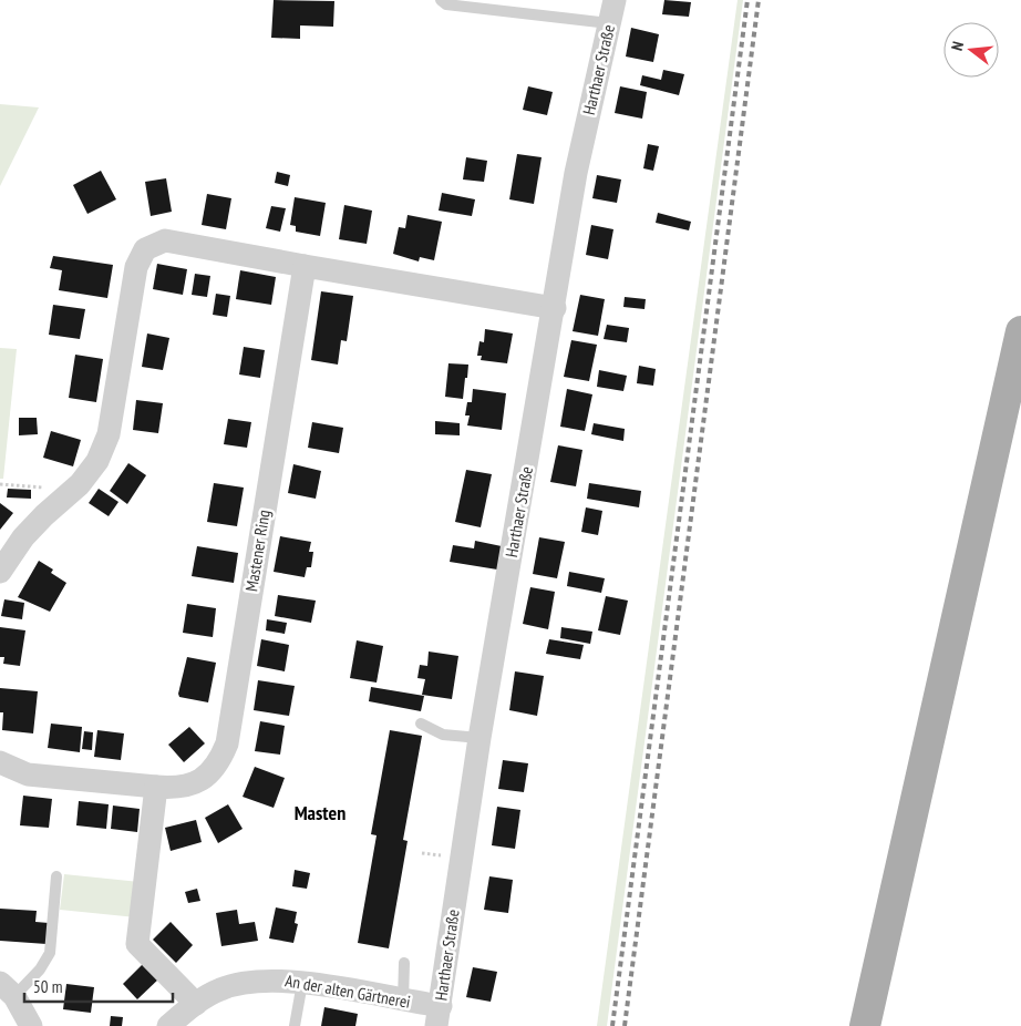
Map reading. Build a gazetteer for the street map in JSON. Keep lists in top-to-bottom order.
{
  "streets": {
    "street": ["Harthaer Straße", "Mastener Ring", "An der alten Gärtnerei"]
  },
  "crossings": [
    ["Harthaer Straße", "An der alten Gärtnerei"]
  ],
  "districts": ["Masten"],
  "scale_bar": "50 m",
  "north": "left"
}
